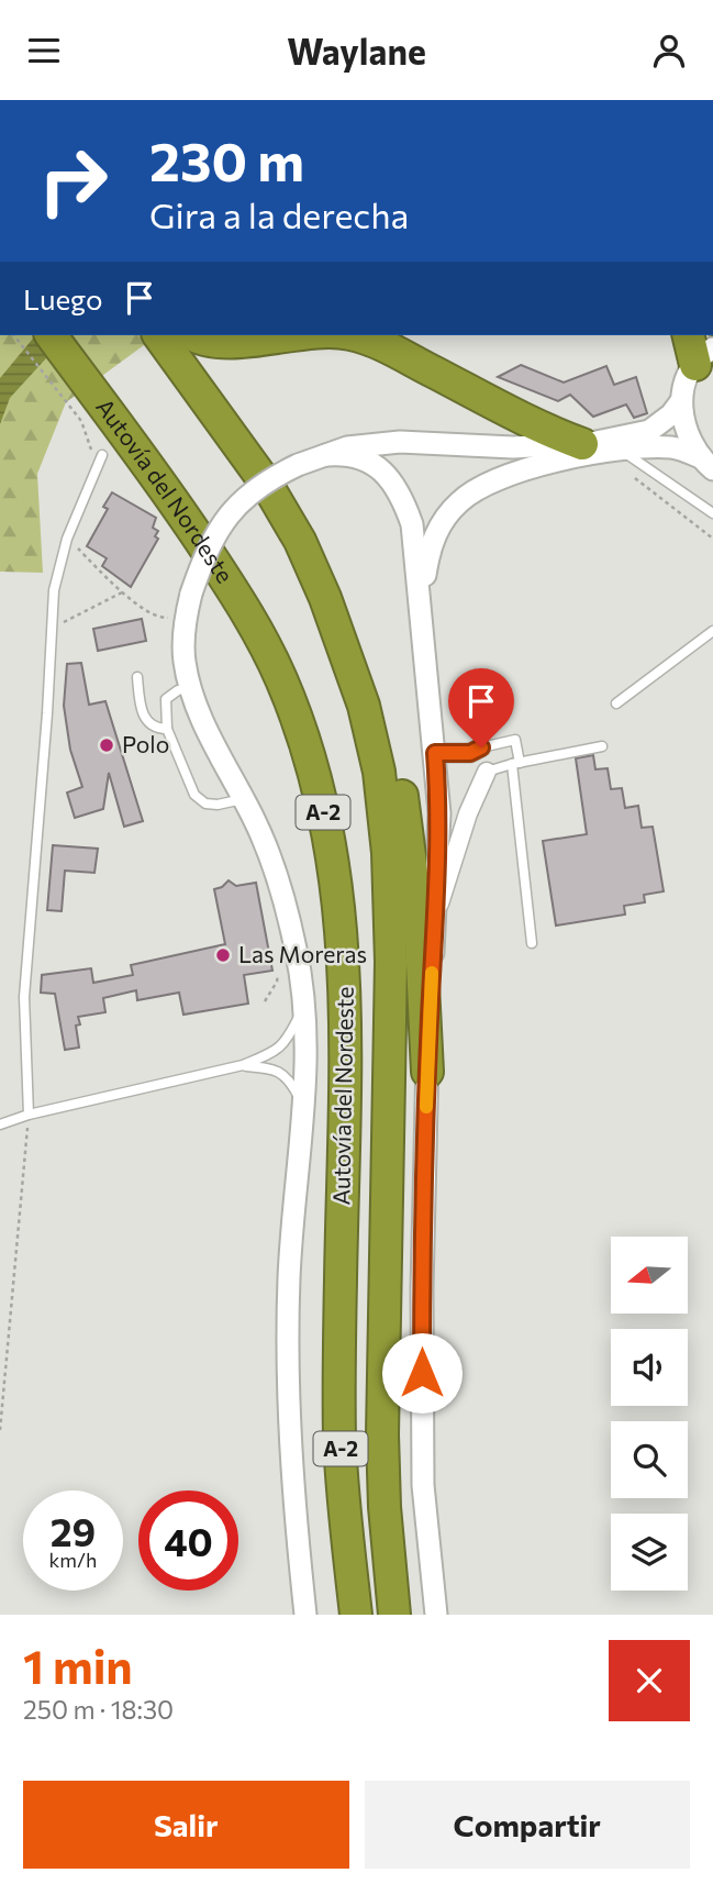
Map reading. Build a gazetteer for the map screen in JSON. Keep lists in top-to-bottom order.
{
  "streets": {
    "highway": ["Autovía del Nordeste", "A-2"]
  },
  "places": ["Polo", "Las Moreras"],
  "north": "left",
  "page": {
    "header": "Waylane",
    "turn": ["230 m", "Gira a la derecha"],
    "then": "Luego",
    "speed": "29 km/h",
    "limit": "40",
    "heading": ["1 min", "250 m · 18:30"],
    "buttons": ["Salir", "Compartir"]
  }
}
